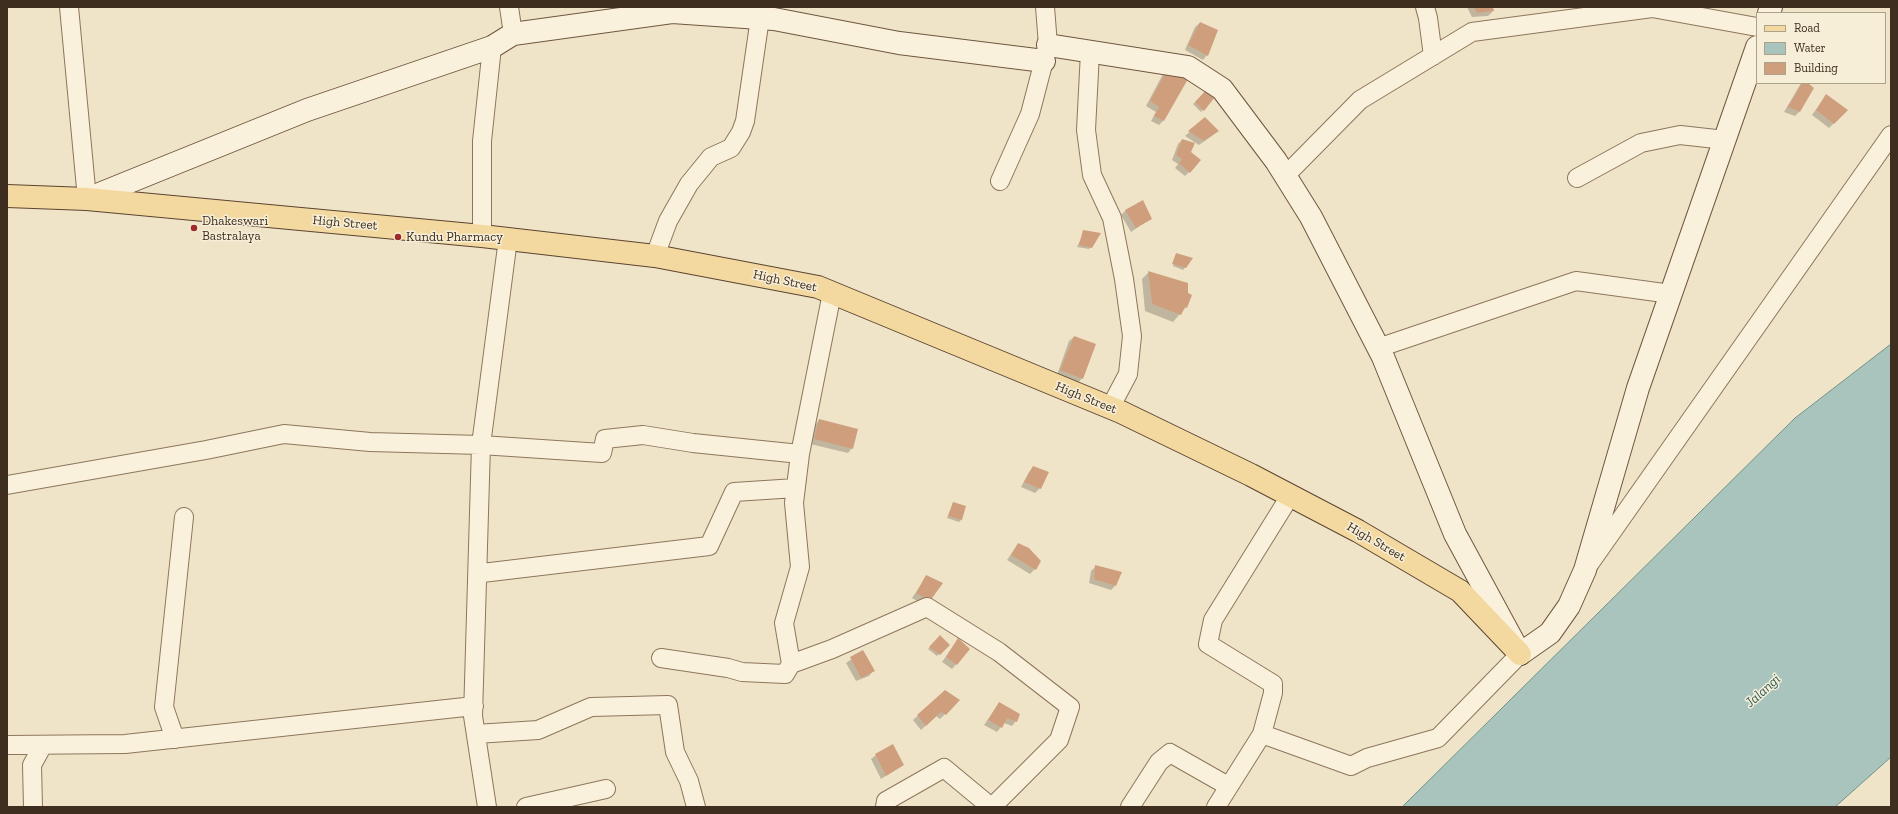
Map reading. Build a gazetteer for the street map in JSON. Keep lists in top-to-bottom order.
{
  "streets": {
    "main road": ["High Street"]
  },
  "water": ["Jalangi"],
  "places": ["Dhakeswari Bastralaya", "Kundu Pharmacy"],
  "legend": ["Road", "Water", "Building"]
}
